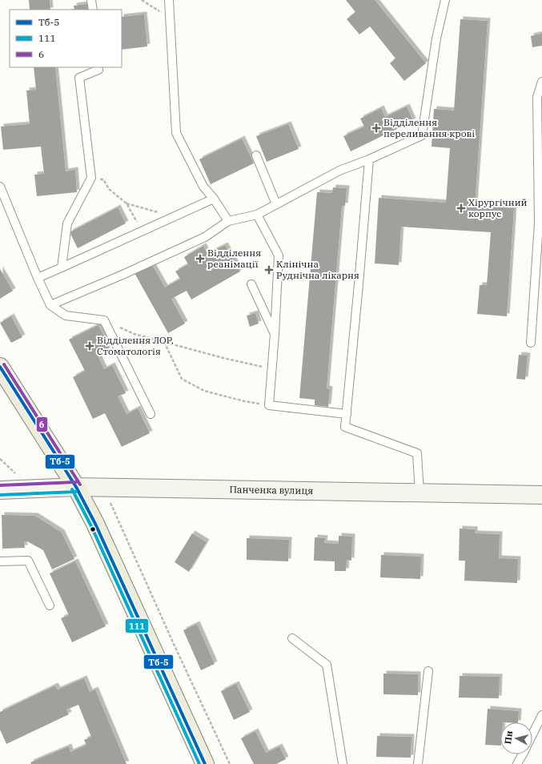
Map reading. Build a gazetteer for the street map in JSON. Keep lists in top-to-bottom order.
{
  "streets": {
    "street": ["Панченка вулиця"]
  },
  "places": {
    "health": [
      "Відділення переливання крові",
      "Хірургічний корпус",
      "Відділення реанімації",
      "Клінічна Руднічна лікарня",
      "Відділення ЛОР, Стоматологія"
    ]
  },
  "lines": ["transit line 6", "transit line Тб-5", "transit line 111"],
  "legend": ["Тб-5", "111", "6"],
  "north": "left"
}
